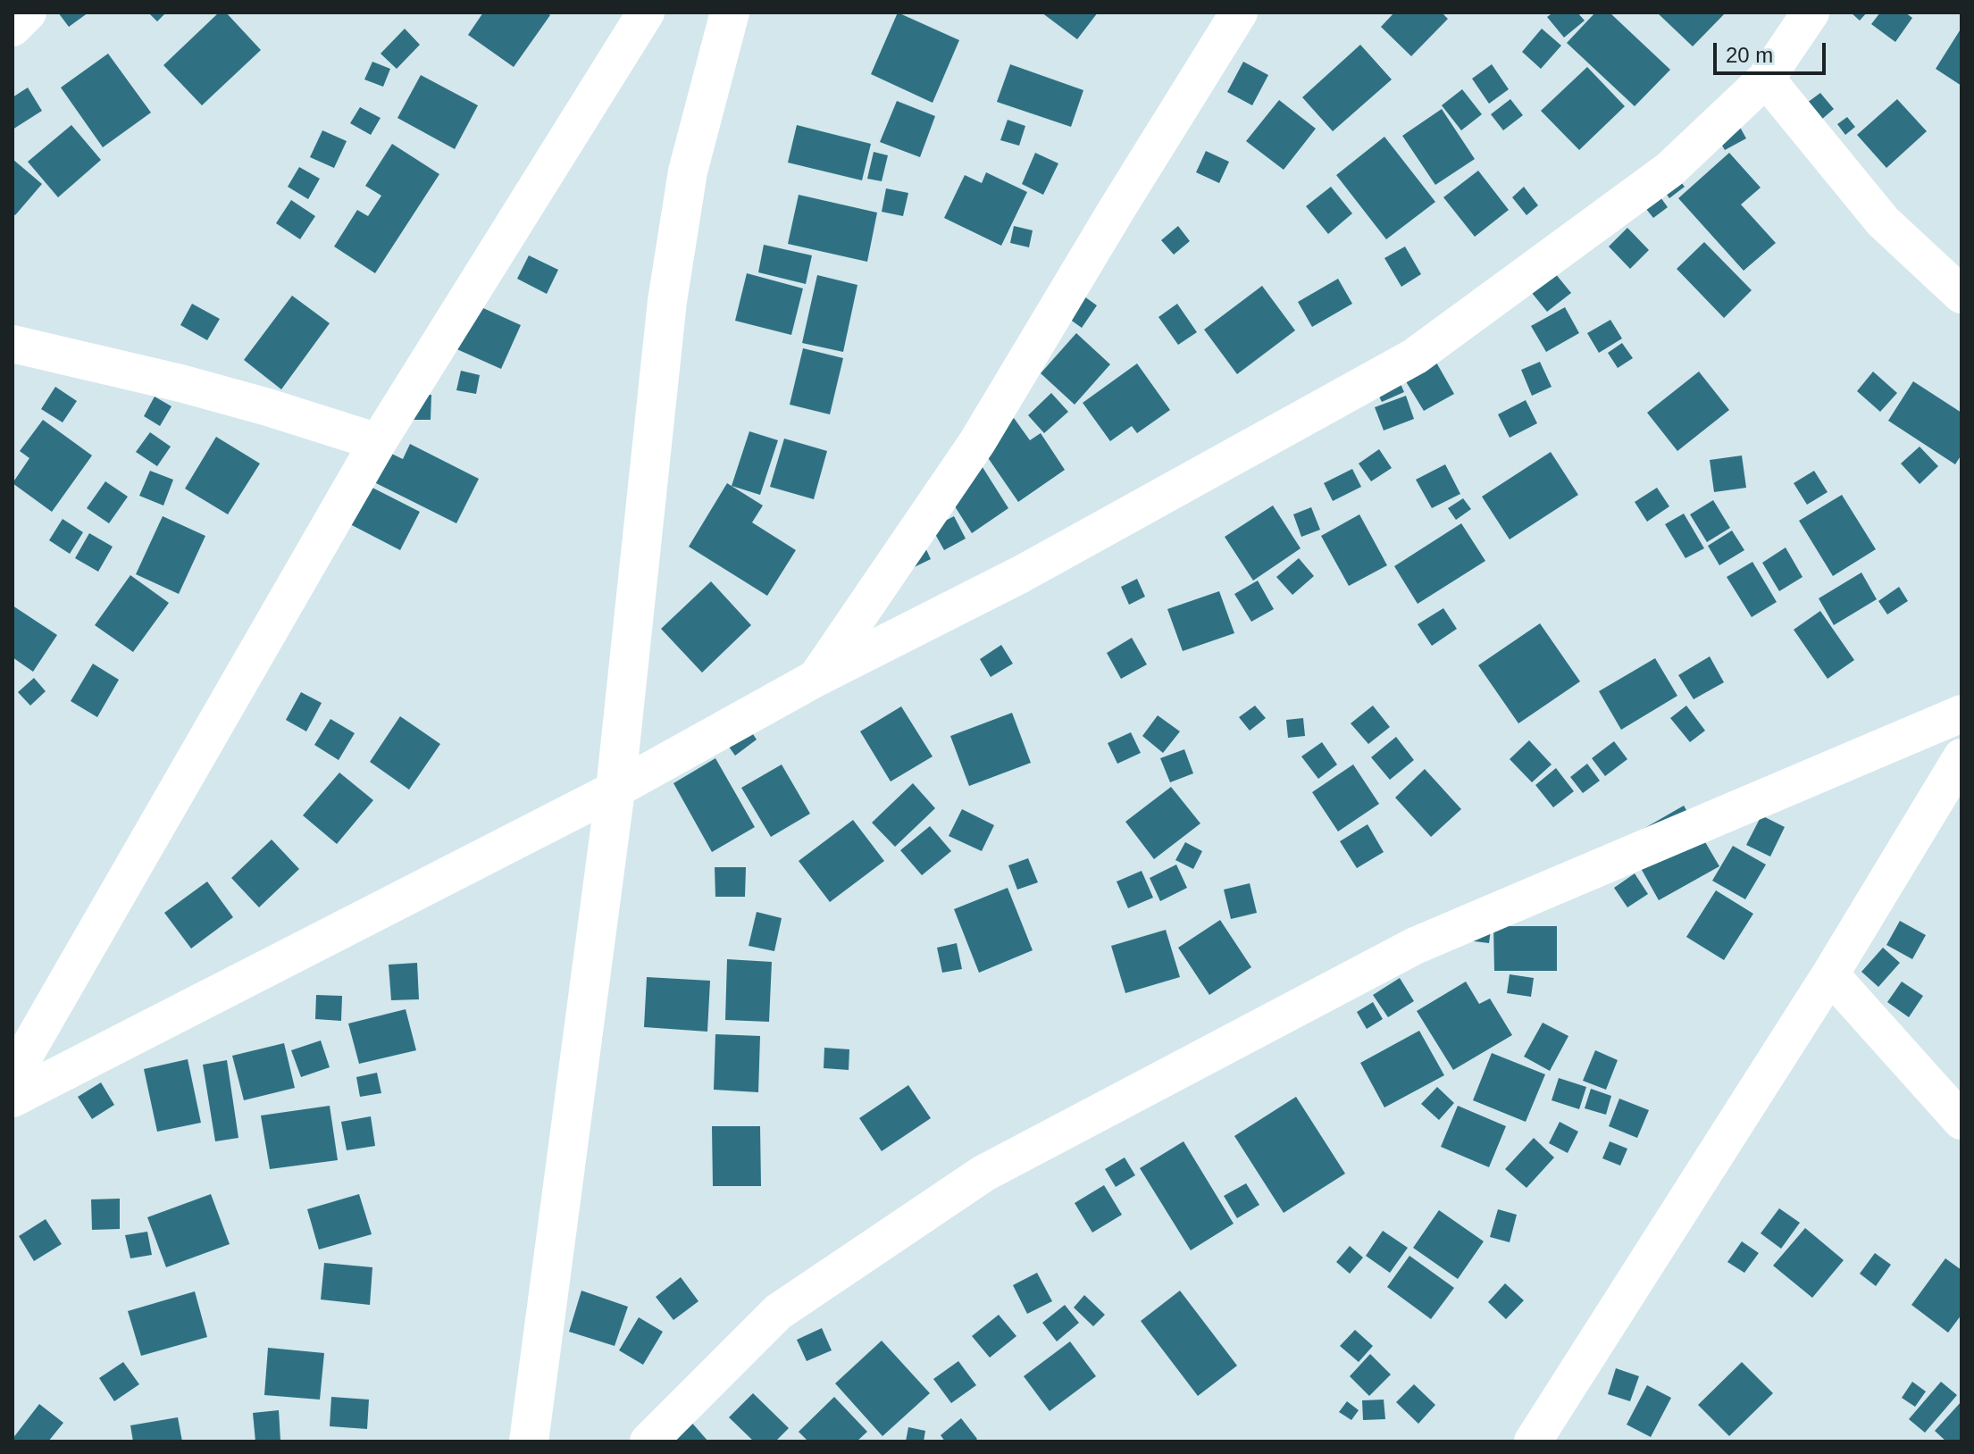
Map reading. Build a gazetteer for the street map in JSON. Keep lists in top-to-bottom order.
{
  "scale_bar": "20 m"
}
